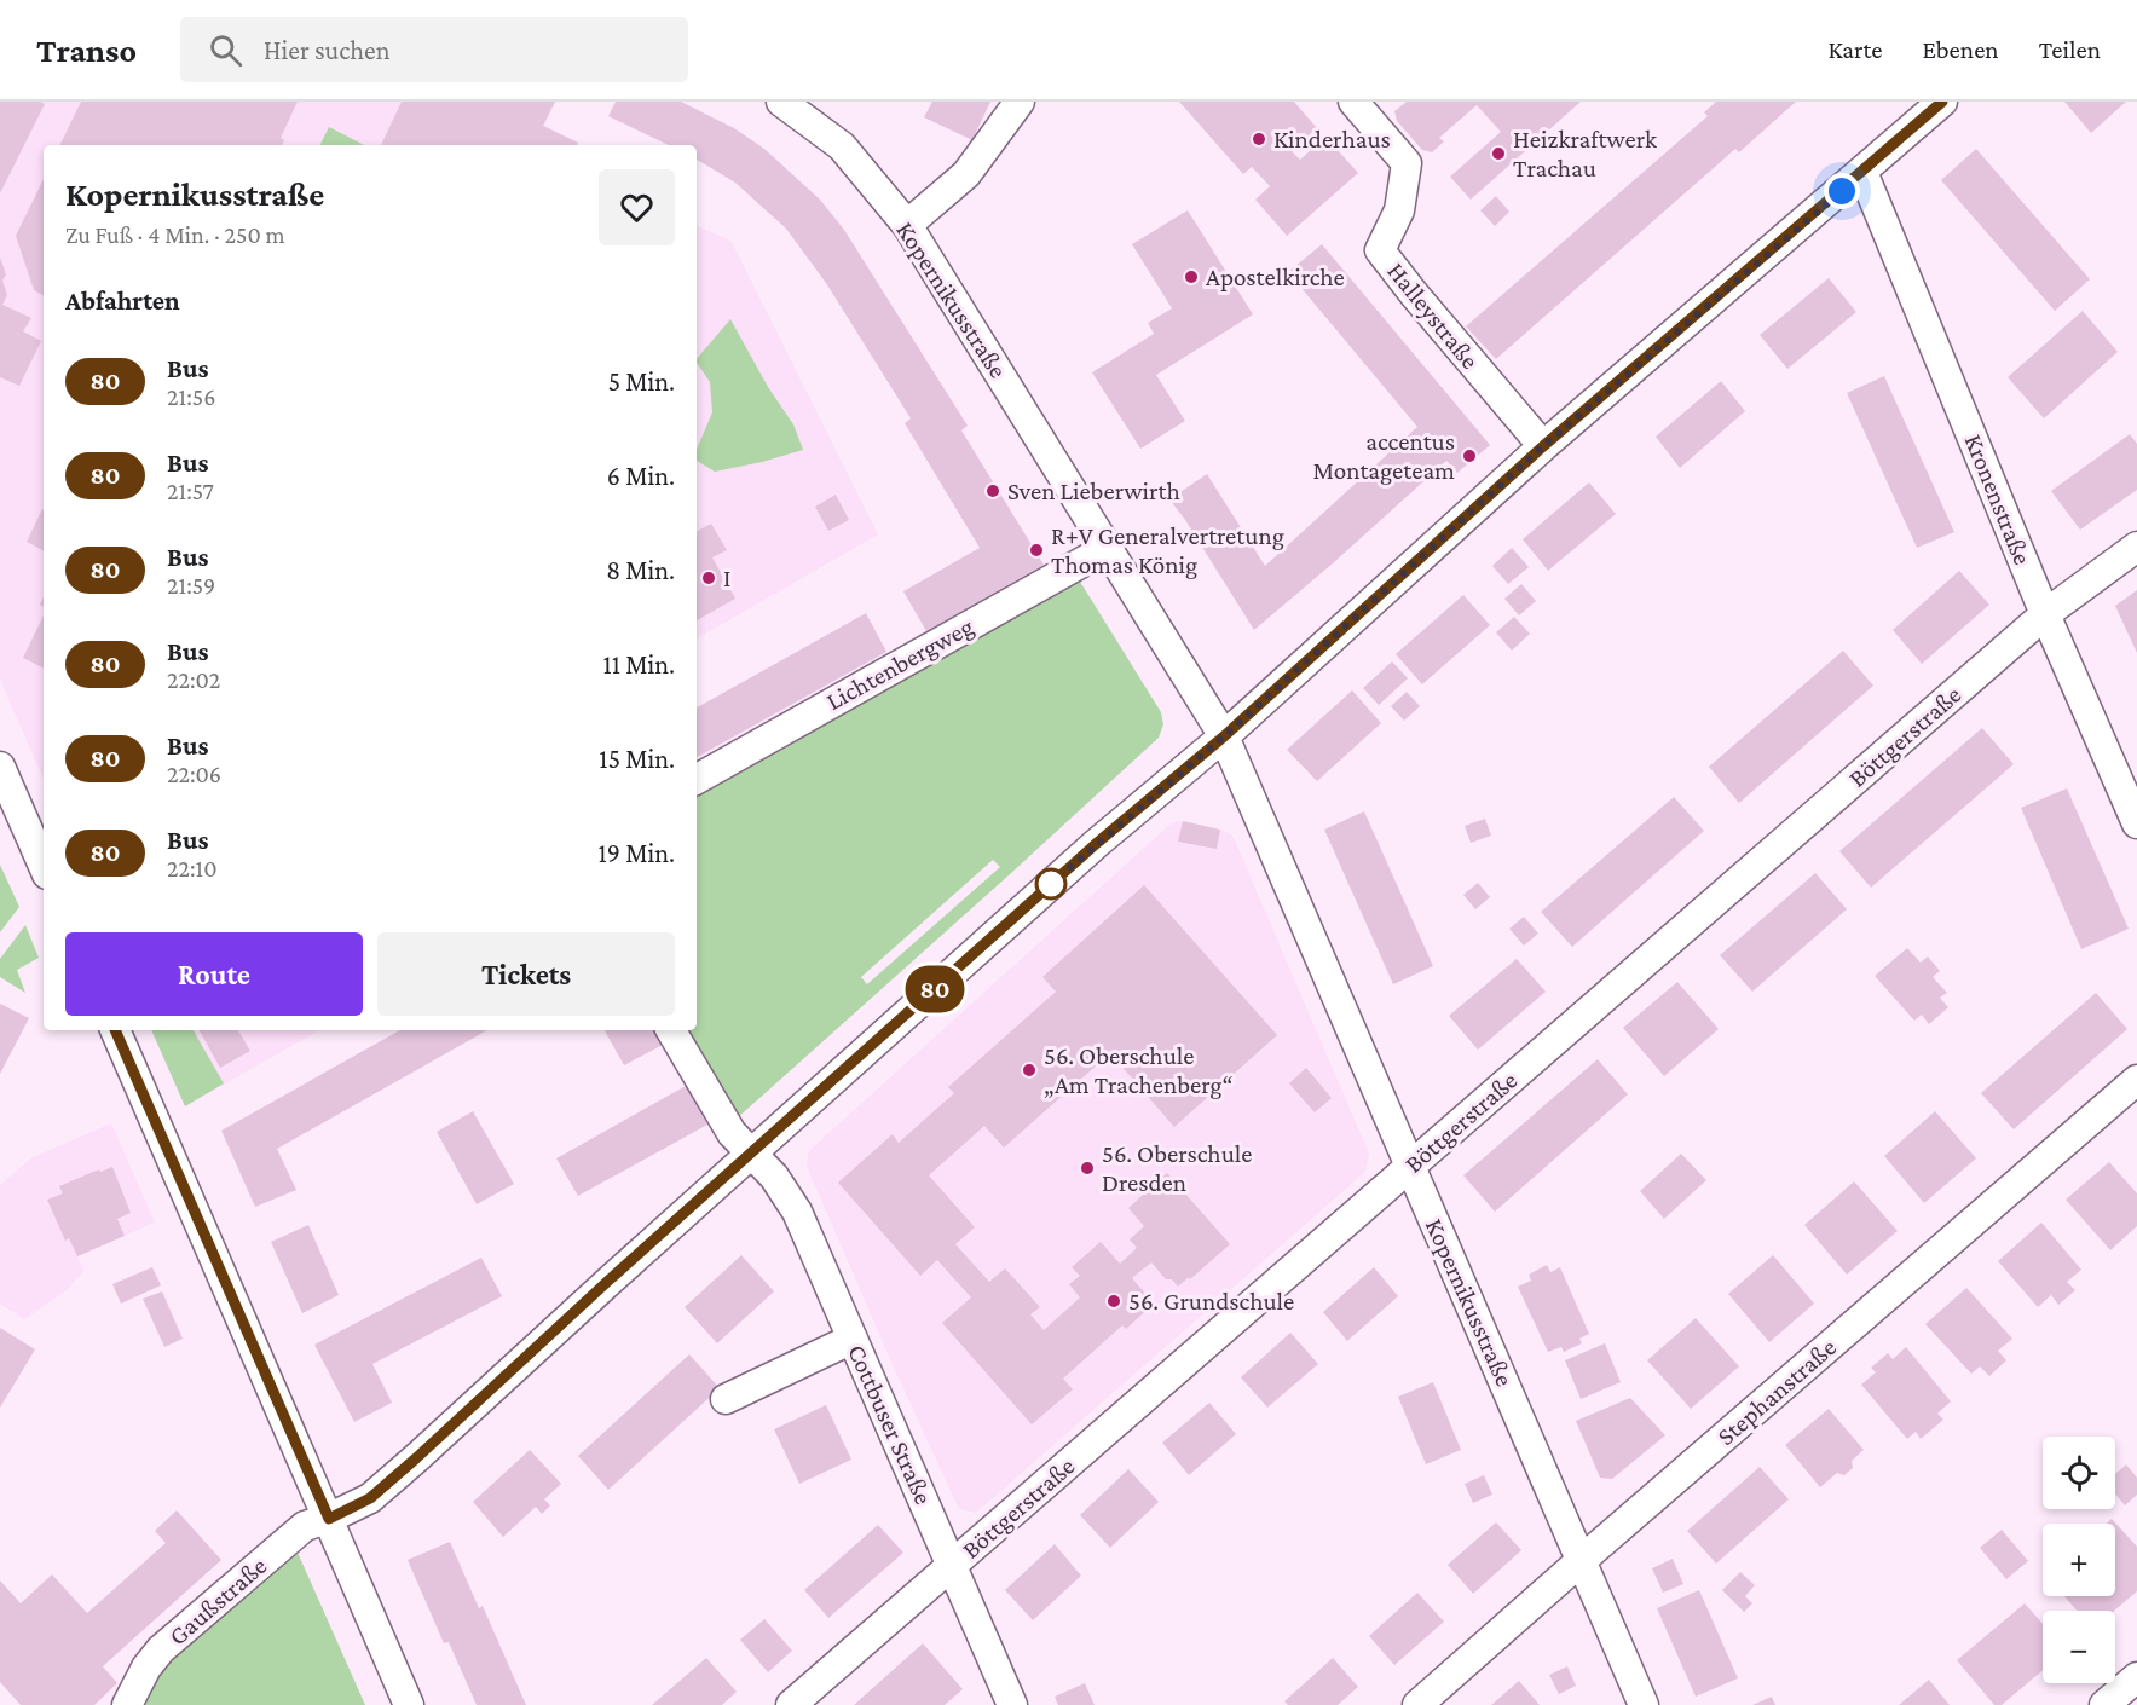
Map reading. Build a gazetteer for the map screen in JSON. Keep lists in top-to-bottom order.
{
  "streets": {
    "street": [
      "Kopernikusstraße",
      "Halleystraße",
      "Kronenstraße",
      "Lichtenbergweg",
      "Böttgerstraße",
      "Stephanstraße",
      "Cottbuser Straße",
      "Gaußstraße"
    ]
  },
  "crossings": [
    ["Kopernikusstraße", "Lichtenbergweg"],
    ["Kopernikusstraße", "Böttgerstraße"],
    ["Kopernikusstraße", "Stephanstraße"],
    ["Kopernikusstraße", "Gaußstraße"],
    ["Halleystraße", "Gaußstraße"],
    ["Kronenstraße", "Böttgerstraße"],
    ["Kronenstraße", "Gaußstraße"],
    ["Böttgerstraße", "Cottbuser Straße"],
    ["Cottbuser Straße", "Gaußstraße"]
  ],
  "places": [
    "Kinderhaus",
    "Heizkraftwerk Trachau",
    "Apostelkirche",
    "accentus Montageteam",
    "Sven Lieberwirth",
    "R+V Generalvertretung Thomas König",
    "I",
    "56. Oberschule „Am Trachenberg“",
    "56. Oberschule Dresden",
    "56. Grundschule"
  ],
  "lines": ["bus line 80"],
  "page": {
    "header": "Transo",
    "search": "Hier suchen",
    "nav": ["Karte", "Ebenen", "Teilen"],
    "on_map": "80",
    "heading": [
      ["Kopernikusstraße", "Zu Fuß · 4 Min. · 250 m"],
      "Abfahrten"
    ],
    "list": [
      {
        "mark": "80",
        "name": "Bus",
        "note": "21:56",
        "value": "5 Min."
      },
      {
        "mark": "80",
        "name": "Bus",
        "note": "21:57",
        "value": "6 Min."
      },
      {
        "mark": "80",
        "name": "Bus",
        "note": "21:59",
        "value": "8 Min."
      },
      {
        "mark": "80",
        "name": "Bus",
        "note": "22:02",
        "value": "11 Min."
      },
      {
        "mark": "80",
        "name": "Bus",
        "note": "22:06",
        "value": "15 Min."
      },
      {
        "mark": "80",
        "name": "Bus",
        "note": "22:10",
        "value": "19 Min."
      }
    ],
    "buttons": ["Route", "Tickets"],
    "map_buttons": ["+", "−"]
  }
}
